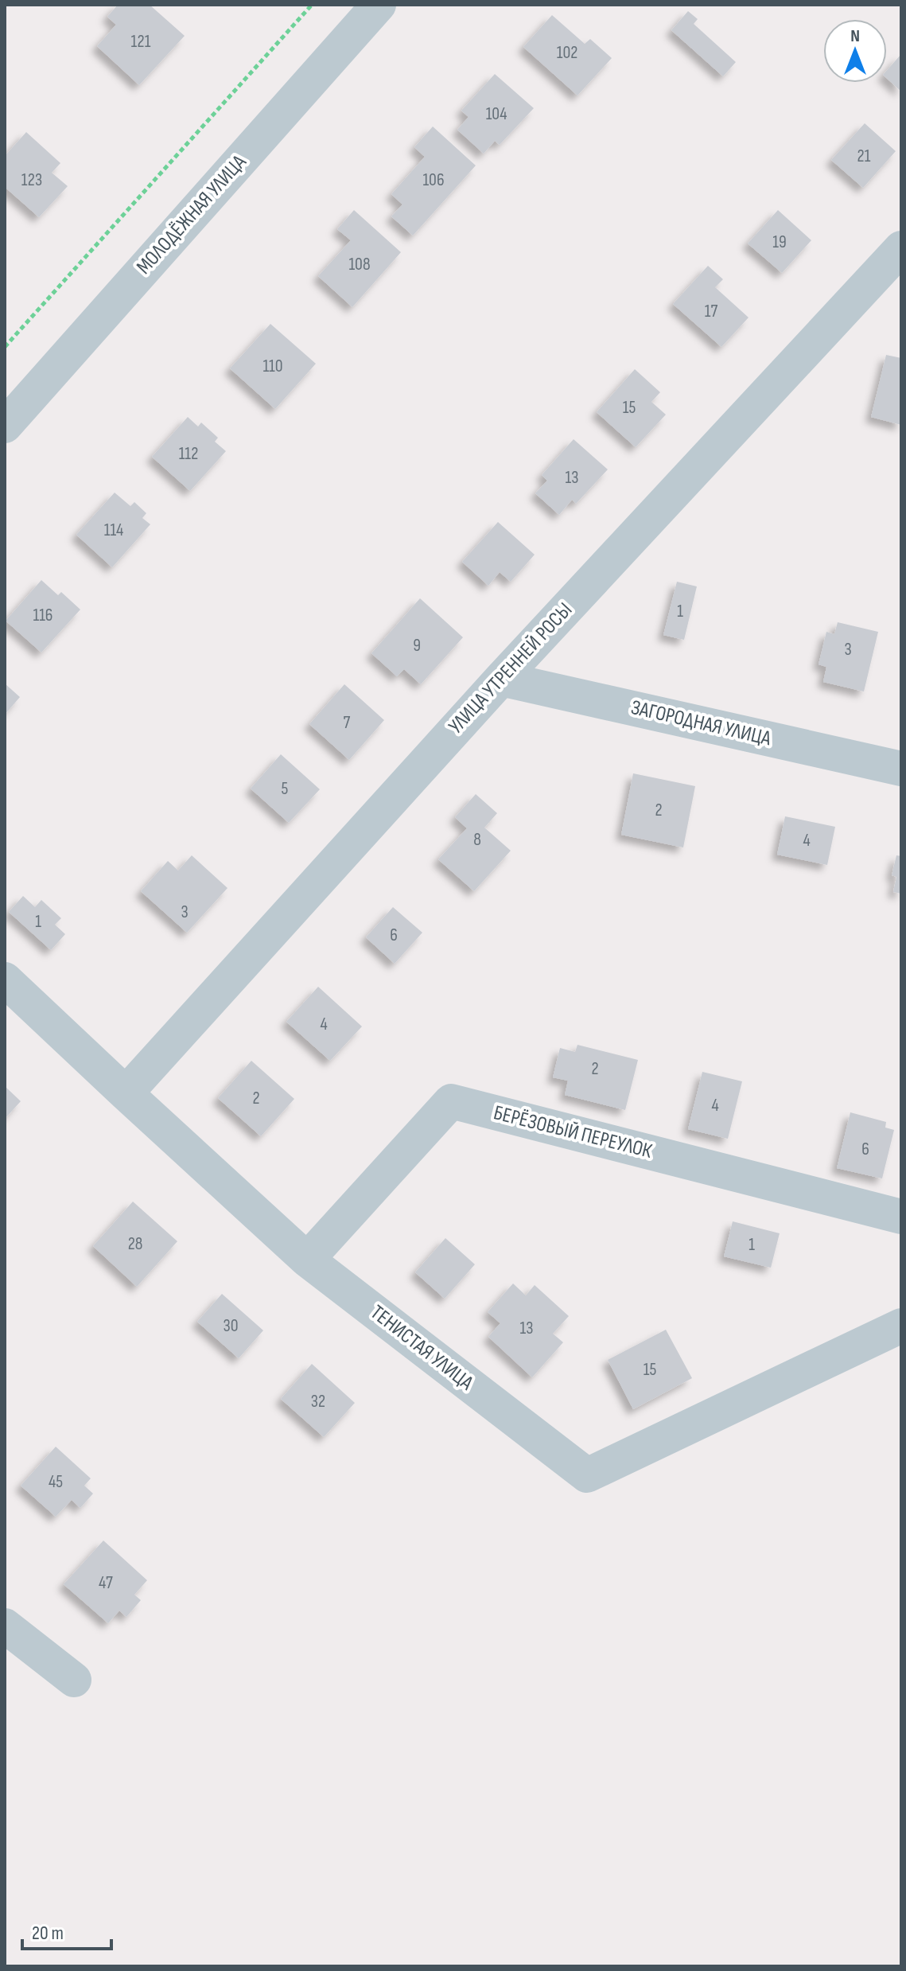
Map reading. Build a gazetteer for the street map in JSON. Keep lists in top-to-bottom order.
{
  "streets": {
    "street": [
      "МОЛОДЁЖНАЯ УЛИЦА",
      "УЛИЦА УТРЕННЕЙ РОСЫ",
      "ЗАГОРОДНАЯ УЛИЦА",
      "БЕРЁЗОВЫЙ ПЕРЕУЛОК",
      "ТЕНИСТАЯ УЛИЦА"
    ]
  },
  "crossings": [
    ["УЛИЦА УТРЕННЕЙ РОСЫ", "ЗАГОРОДНАЯ УЛИЦА"],
    ["УЛИЦА УТРЕННЕЙ РОСЫ", "ТЕНИСТАЯ УЛИЦА"],
    ["БЕРЁЗОВЫЙ ПЕРЕУЛОК", "ТЕНИСТАЯ УЛИЦА"]
  ],
  "house_numbers": [
    "121",
    "102",
    "104",
    "21",
    "123",
    "106",
    "19",
    "108",
    "17",
    "110",
    "15",
    "112",
    "13",
    "114",
    "1",
    "116",
    "9",
    "3",
    "7",
    "5",
    "2",
    "8",
    "4",
    "3",
    "1",
    "6",
    "4",
    "2",
    "2",
    "4",
    "6",
    "28",
    "1",
    "30",
    "13",
    "15",
    "32",
    "45",
    "47"
  ],
  "scale_bar": "20 m",
  "north": "top"
}
